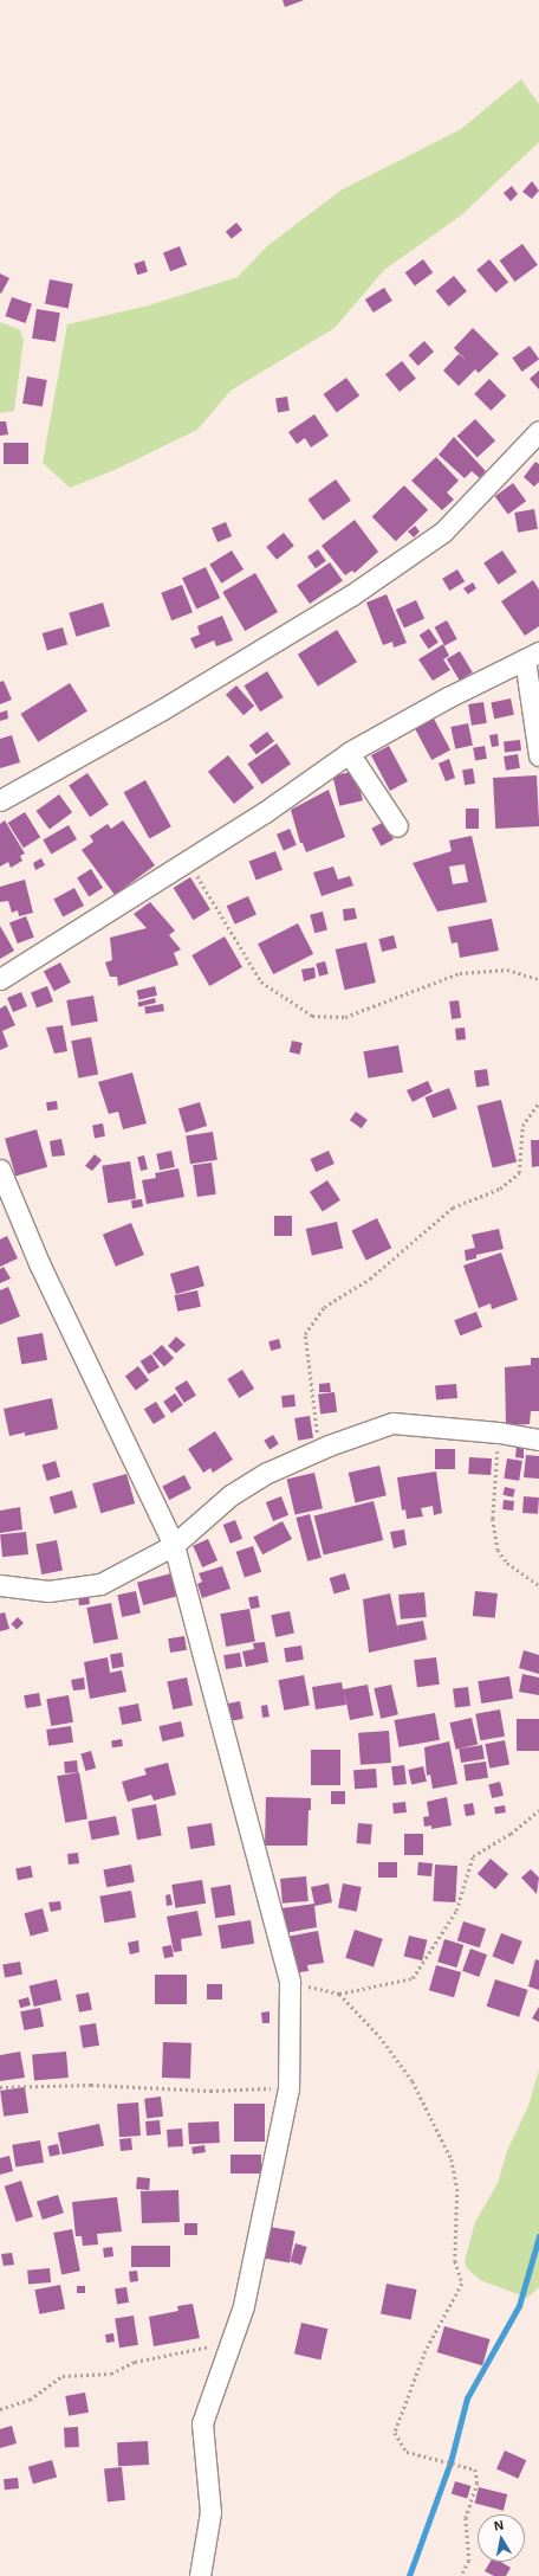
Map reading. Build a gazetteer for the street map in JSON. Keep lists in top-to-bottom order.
{
  "north": "top"
}
